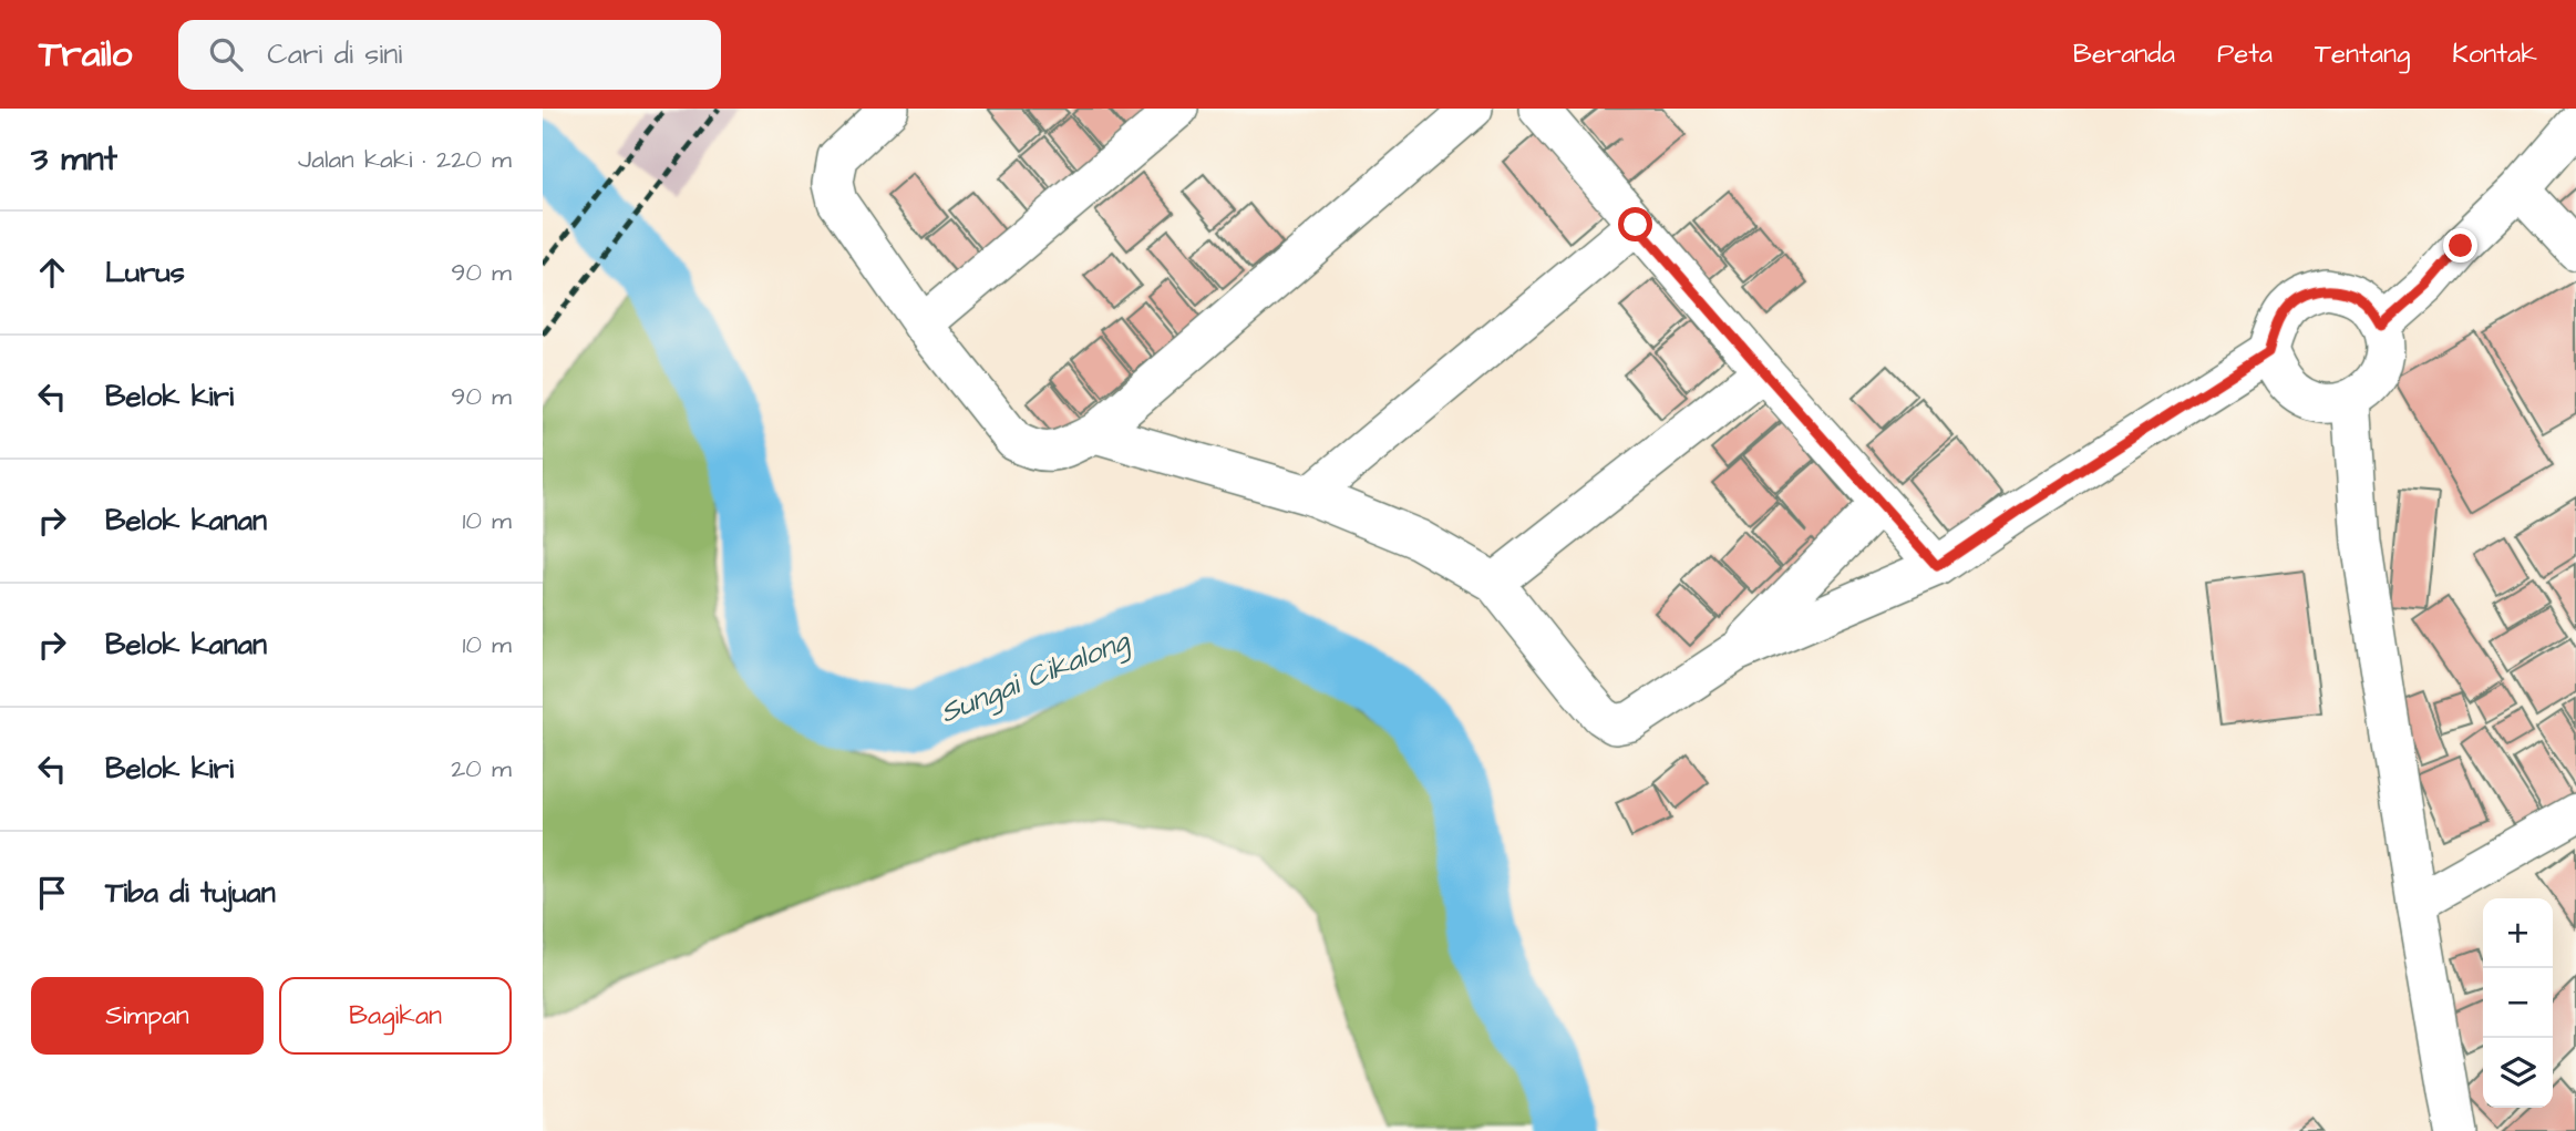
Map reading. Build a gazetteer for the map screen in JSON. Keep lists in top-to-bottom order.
{
  "water": ["Sungai Cikalong"],
  "page": {
    "header": "Trailo",
    "search": "Cari di sini",
    "nav": [
      "Beranda",
      "Peta",
      "Tentang",
      "Kontak"
    ],
    "heading": ["3 mnt", "Jalan kaki · 220 m"],
    "list": [
      ["Lurus", "90 m"],
      ["Belok kiri", "90 m"],
      ["Belok kanan", "10 m"],
      ["Belok kanan", "10 m"],
      ["Belok kiri", "20 m"],
      "Tiba di tujuan"
    ],
    "map_buttons": ["+", "−"],
    "buttons": ["Simpan", "Bagikan"]
  }
}
